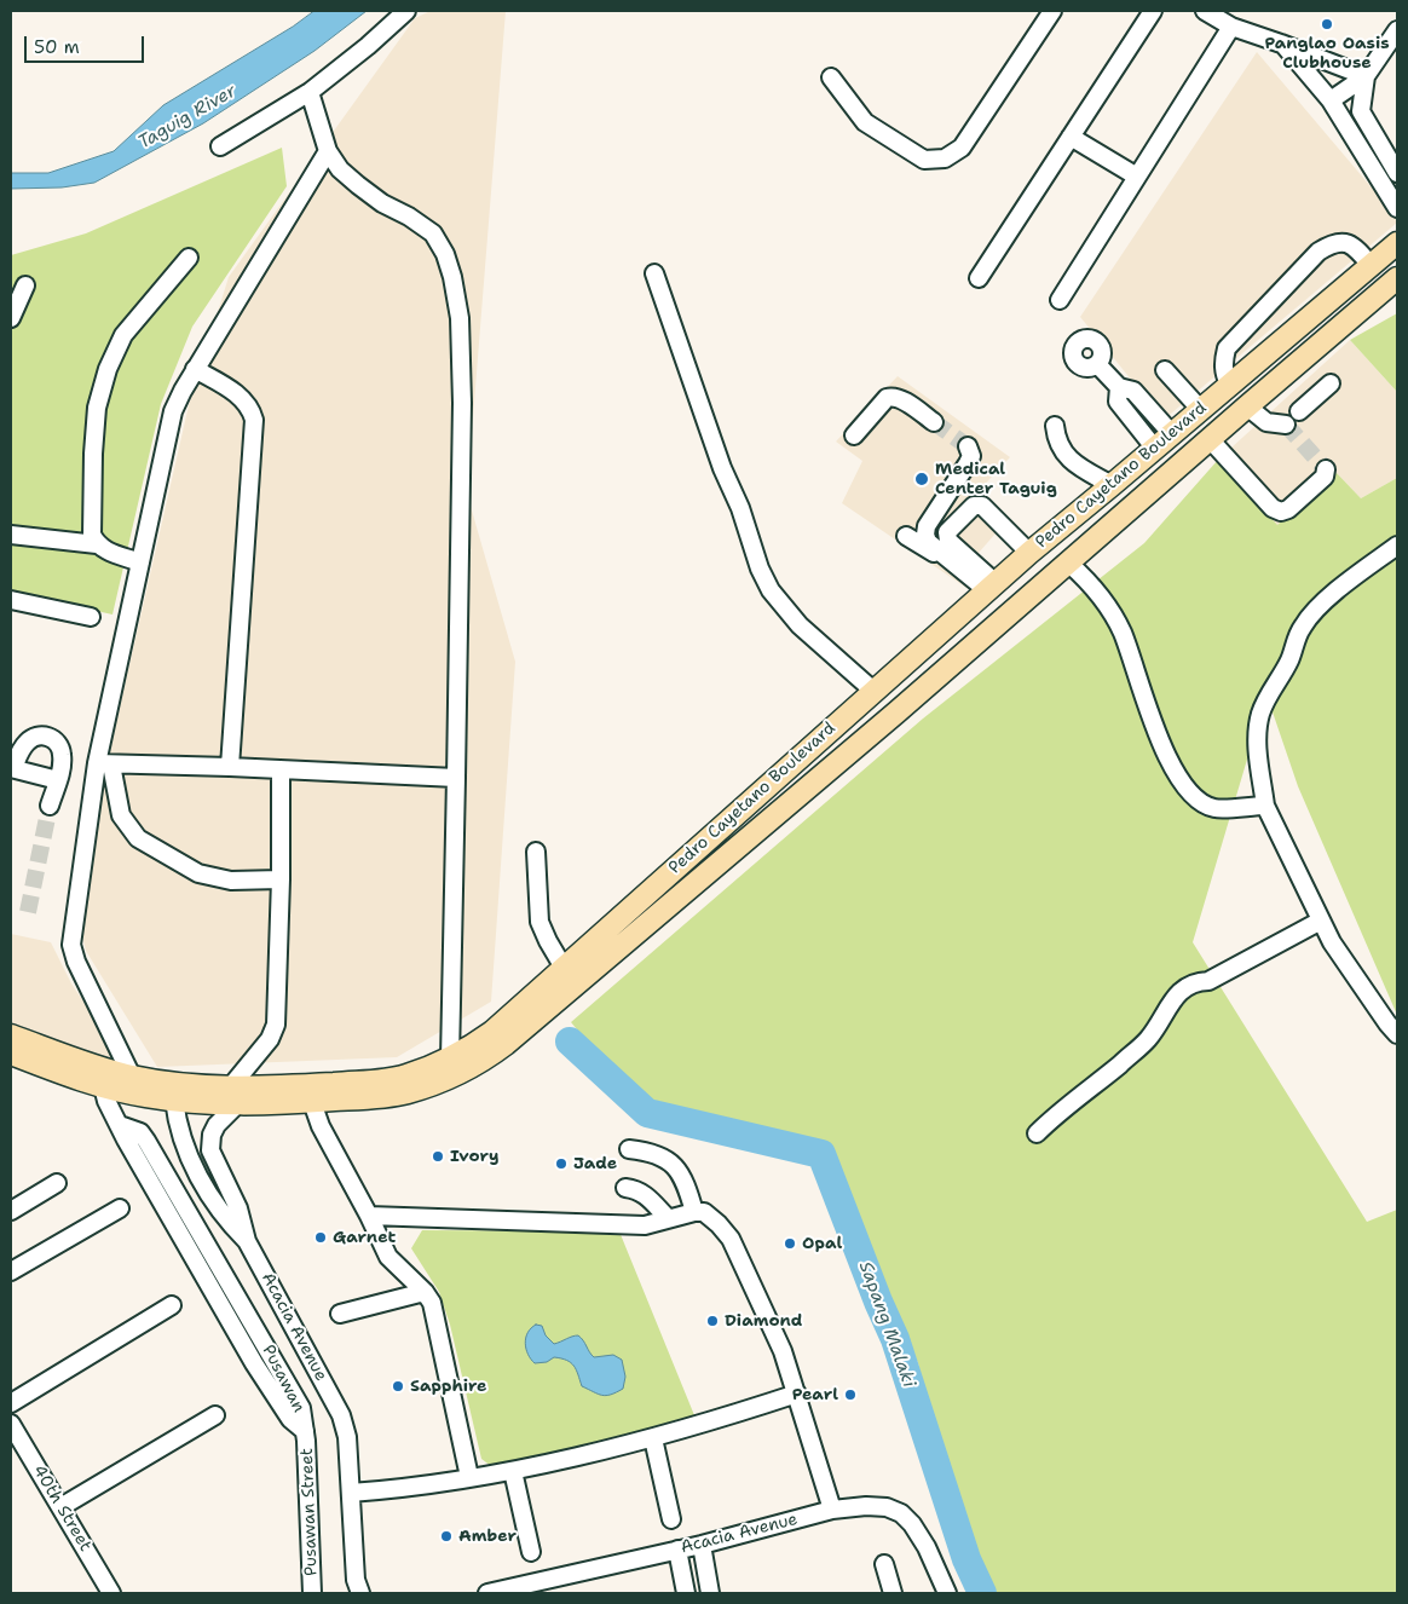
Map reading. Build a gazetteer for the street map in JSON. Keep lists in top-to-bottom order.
{
  "streets": {
    "main road": ["Pedro Cayetano Boulevard"],
    "street": [
      "Acacia Avenue",
      "Pusawan",
      "40th Street",
      "Pusawan Street"
    ]
  },
  "crossings": [
    ["Pedro Cayetano Boulevard", "Acacia Avenue"],
    ["Pedro Cayetano Boulevard", "Pusawan"],
    ["Pusawan", "Pusawan Street"]
  ],
  "water": ["Taguig River", "Sapang Malaki"],
  "places": [
    "Panglao Oasis Clubhouse",
    "Medical Center Taguig",
    "Ivory",
    "Jade",
    "Garnet",
    "Opal",
    "Diamond",
    "Sapphire",
    "Pearl",
    "Amber"
  ],
  "scale_bar": "50 m"
}
